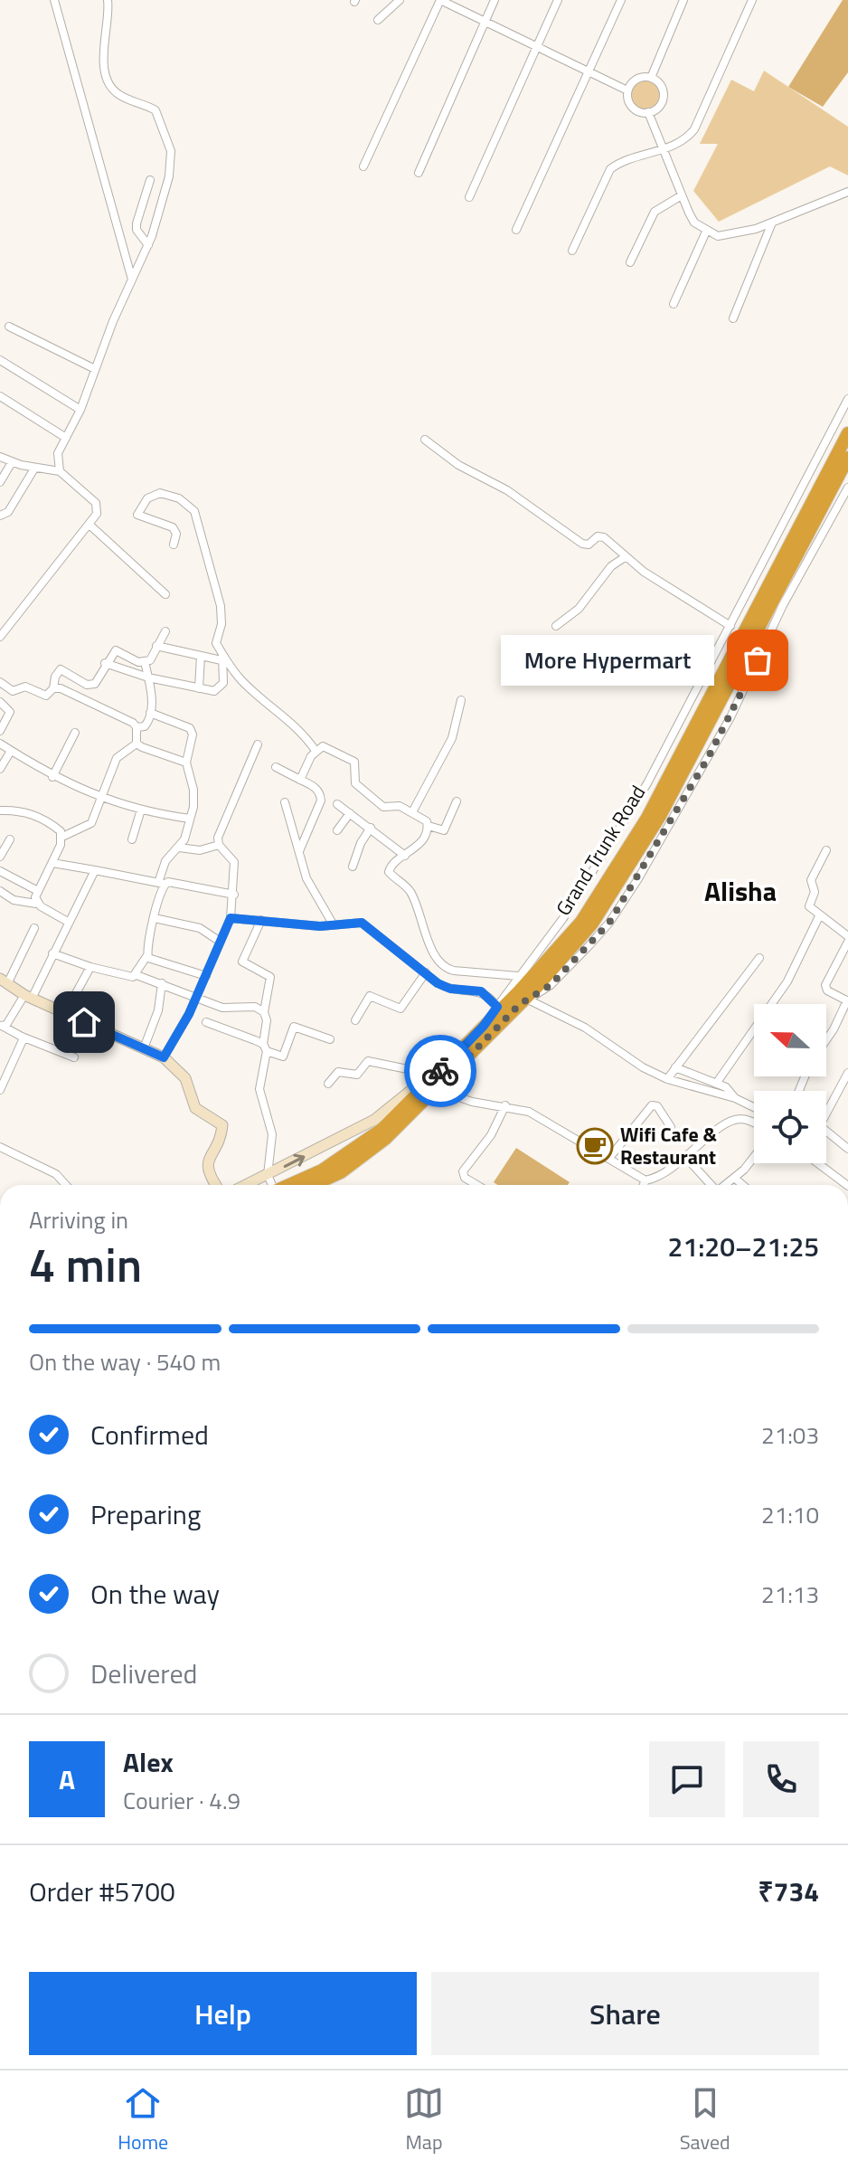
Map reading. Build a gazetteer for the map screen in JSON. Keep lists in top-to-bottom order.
{
  "streets": {
    "highway": ["Grand Trunk Road"]
  },
  "districts": ["Alisha"],
  "places": {
    "other": ["More Hypermart"],
    "cafe": ["Wifi Cafe & Restaurant"]
  },
  "north": "left",
  "page": {
    "bubble": "More Hypermart",
    "heading": ["4 min", "Arriving in", "21:20–21:25"],
    "panel": [
      "Alex",
      "Courier · 4.9",
      "Order #5700",
      "₹734"
    ],
    "bar": "On the way · 540 m",
    "list": [
      ["Confirmed", "21:03"],
      ["Preparing", "21:10"],
      ["On the way", "21:13"],
      "Delivered"
    ],
    "round": "A",
    "buttons": ["Help", "Share"],
    "tabs": ["Home", "Map", "Saved"]
  }
}
